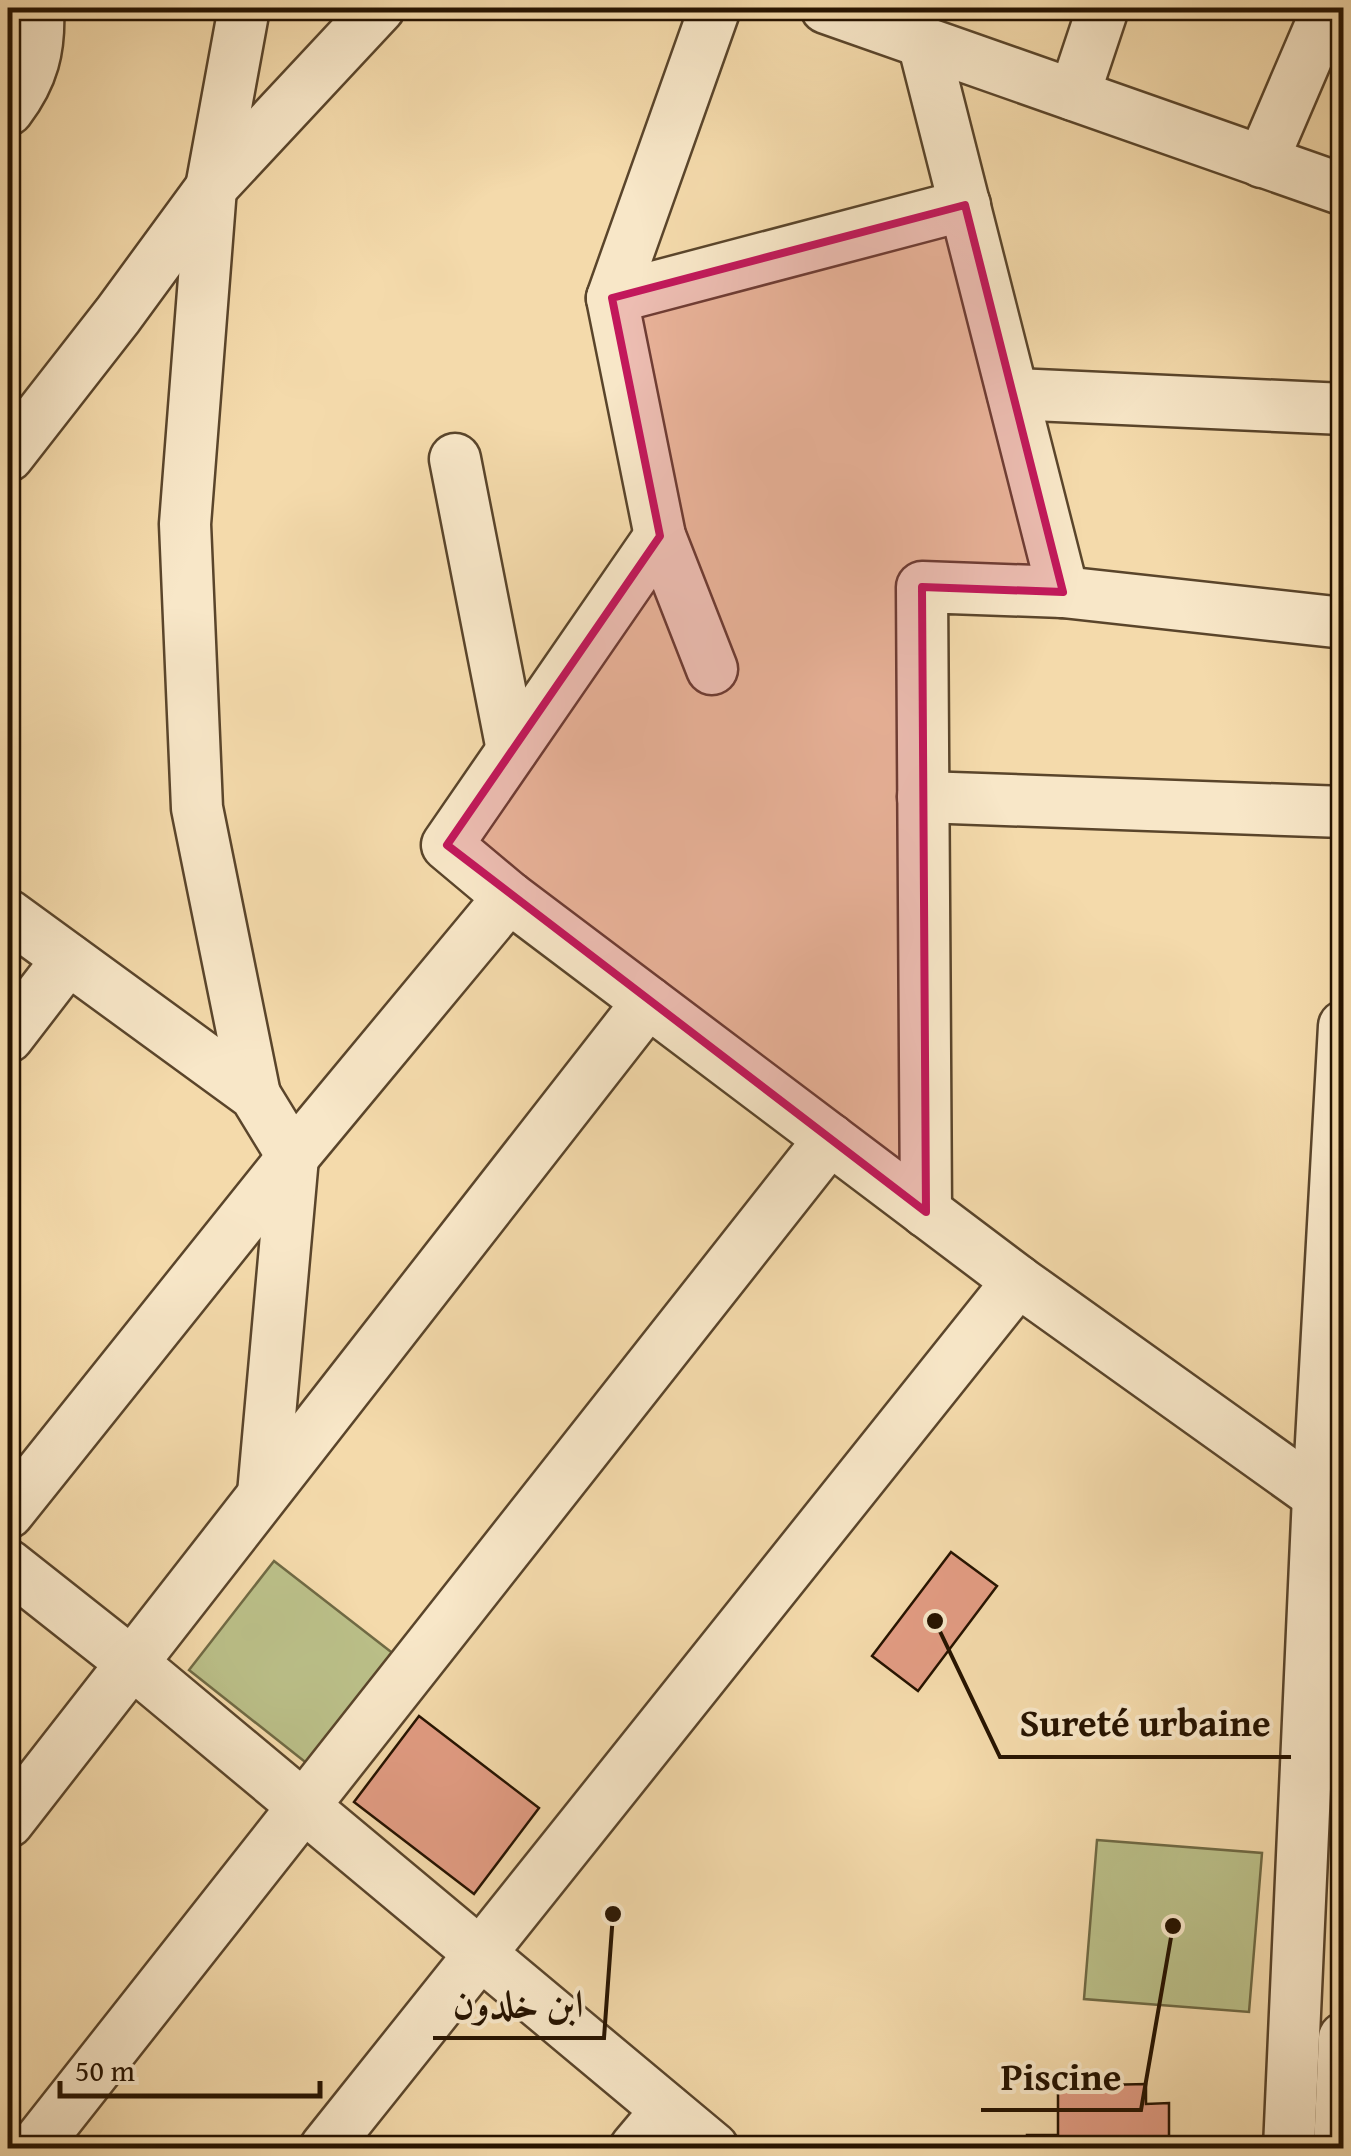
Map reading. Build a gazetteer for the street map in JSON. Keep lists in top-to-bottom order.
{
  "places": ["Sureté urbaine", "ابن خلدون", "Piscine"],
  "scale_bar": "50 m"
}
